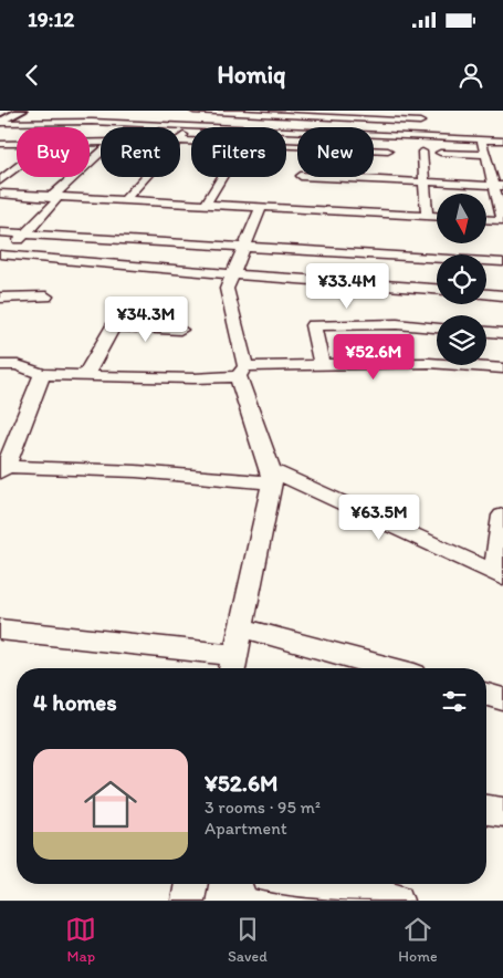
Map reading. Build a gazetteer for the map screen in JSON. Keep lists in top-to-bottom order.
{
  "north": "bottom",
  "page": {
    "status": "19:12",
    "header": "Homiq",
    "chip": [
      "Buy",
      "Rent",
      "Filters",
      "New"
    ],
    "price": [
      "¥33.4M",
      "¥34.3M",
      "¥52.6M",
      "¥63.5M"
    ],
    "heading": "4 homes",
    "list": [
      {
        "name": "¥52.6M",
        "note": "3 rooms · 95 m² · Apartment"
      }
    ],
    "tabs": ["Map", "Saved", "Home"]
  }
}
